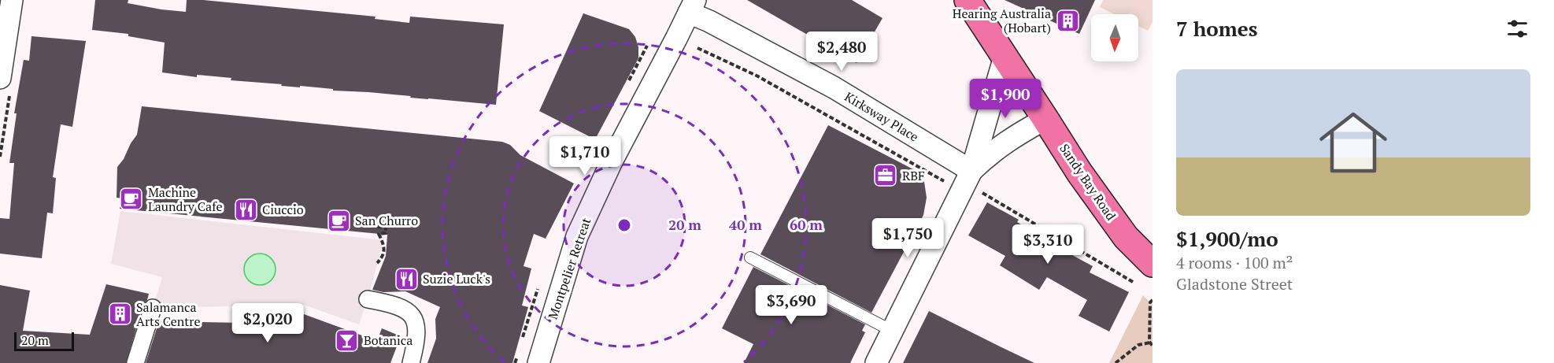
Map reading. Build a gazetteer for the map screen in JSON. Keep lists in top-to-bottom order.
{
  "streets": {
    "main road": ["Sandy Bay Road"],
    "street": ["Kirksway Place", "Montpelier Retreat"]
  },
  "crossings": [
    ["Kirksway Place", "Montpelier Retreat"]
  ],
  "places": {
    "building": ["Hearing Australia (Hobart)", "Salamanca Arts Centre"],
    "office": ["RBF"],
    "cafe": ["Machine Laundry Cafe", "San Churro"],
    "restaurant": ["Ciuccio", "Suzie Luck's"],
    "bar": ["Botanica"]
  },
  "scale_bar": "20 m",
  "north": "bottom",
  "page": {
    "heading": "7 homes",
    "price": [
      "$2,480",
      "$1,900",
      "$1,710",
      "$1,750",
      "$3,310",
      "$3,690",
      "$2,020"
    ],
    "list": [
      {
        "name": "$1,900/mo",
        "note": "4 rooms · 100 m² · Gladstone Street"
      }
    ],
    "scale": "20 m"
  },
  "rings": ["20 m", "40 m", "60 m"]
}
